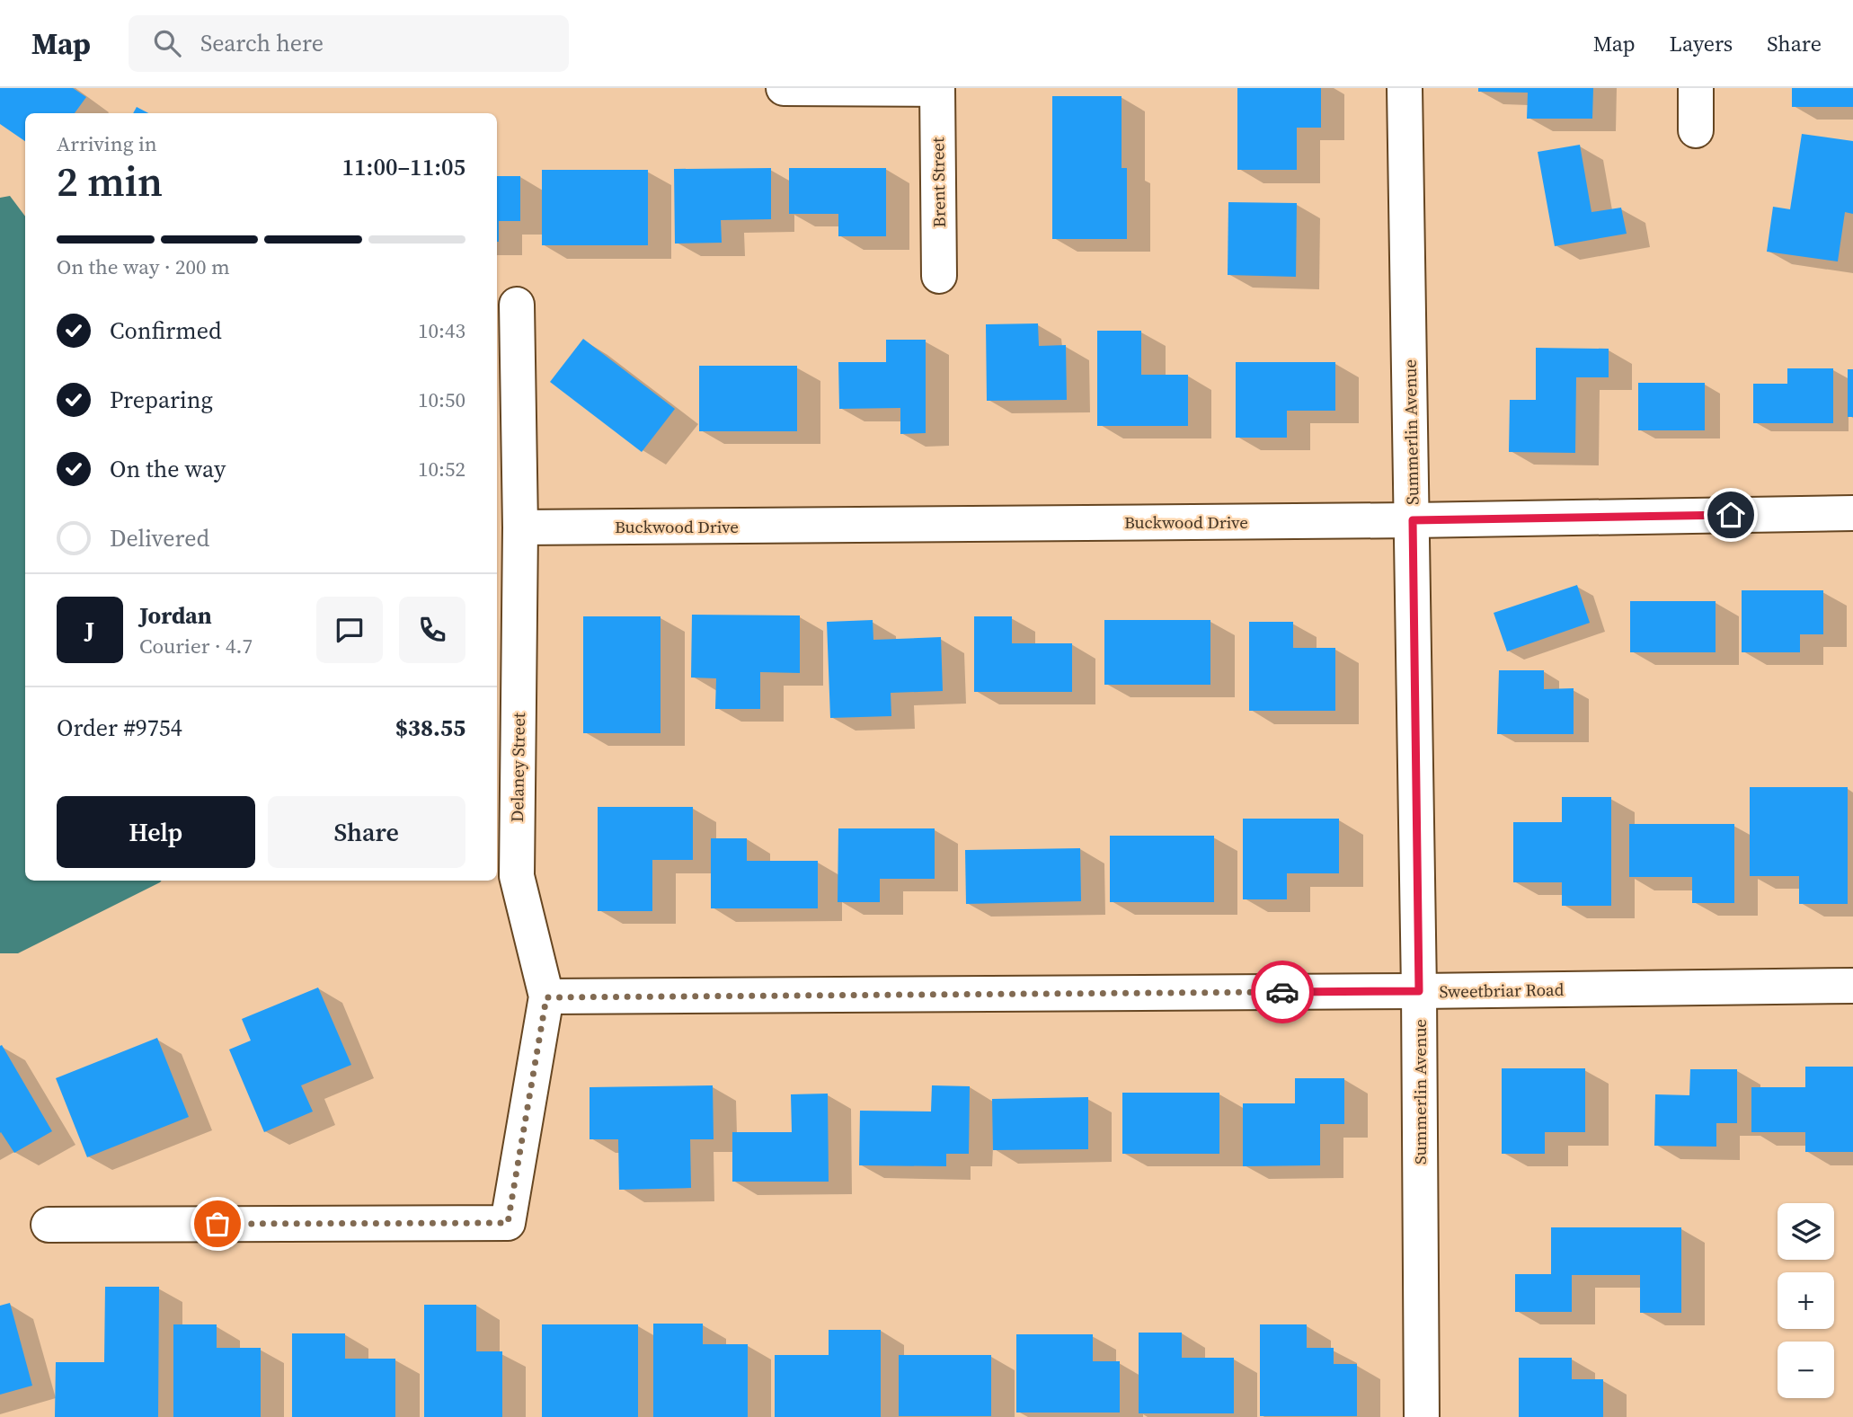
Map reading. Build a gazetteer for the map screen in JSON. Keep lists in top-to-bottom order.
{
  "streets": {
    "street": [
      "Brent Street",
      "Summerlin Avenue",
      "Buckwood Drive",
      "Delaney Street",
      "Sweetbriar Road"
    ]
  },
  "crossings": [
    ["Summerlin Avenue", "Buckwood Drive"],
    ["Summerlin Avenue", "Sweetbriar Road"],
    ["Buckwood Drive", "Delaney Street"],
    ["Delaney Street", "Sweetbriar Road"]
  ],
  "page": {
    "header": "Map",
    "search": "Search here",
    "nav": ["Map", "Layers", "Share"],
    "heading": ["2 min", "Arriving in", "11:00–11:05"],
    "panel": [
      "Jordan",
      "Courier · 4.7",
      "Order #9754",
      "$38.55"
    ],
    "bar": "On the way · 200 m",
    "list": [
      ["Confirmed", "10:43"],
      ["Preparing", "10:50"],
      ["On the way", "10:52"],
      "Delivered"
    ],
    "round": "J",
    "buttons": ["Help", "Share"],
    "map_buttons": ["+", "−"]
  }
}
